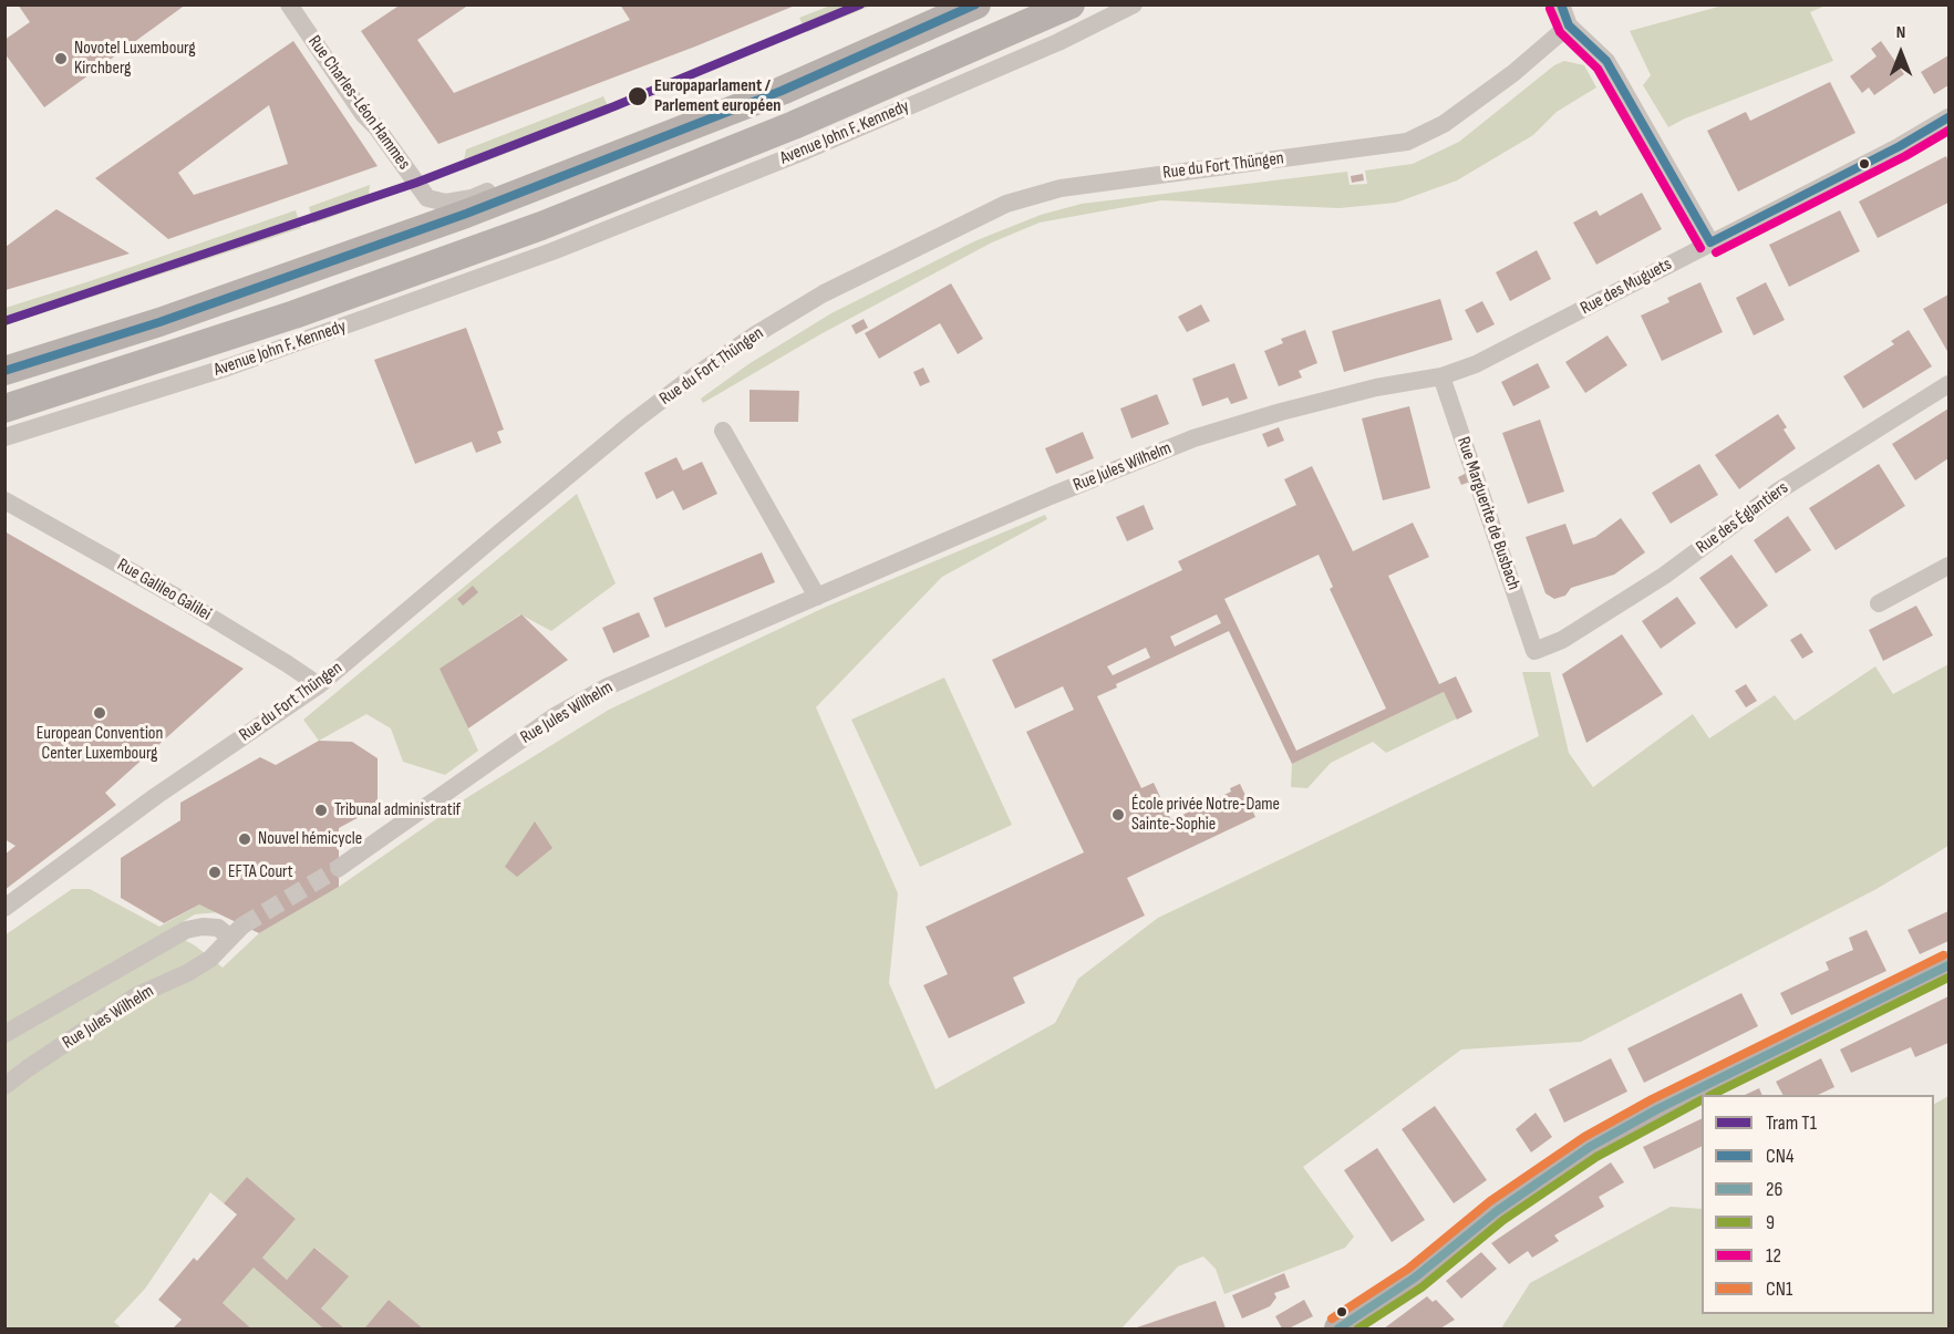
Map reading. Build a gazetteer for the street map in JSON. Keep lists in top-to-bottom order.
{
  "streets": {
    "main road": ["Avenue John F. Kennedy"],
    "street": [
      "Rue Charles-Léon Hammes",
      "Rue du Fort Thüngen",
      "Rue des Muguets",
      "Rue Jules Wilhelm",
      "Rue Marguerite de Busbach",
      "Rue des Églantiers",
      "Rue Galileo Galilei"
    ]
  },
  "crossings": [
    ["Rue du Fort Thüngen", "Rue Galileo Galilei"],
    ["Rue des Muguets", "Rue Jules Wilhelm"],
    ["Rue des Muguets", "Rue Marguerite de Busbach"],
    ["Rue Jules Wilhelm", "Rue Marguerite de Busbach"],
    ["Rue Marguerite de Busbach", "Rue des Églantiers"]
  ],
  "places": [
    "Novotel Luxembourg Kirchberg",
    "Europaparlament / Parlement européen",
    "European Convention Center Luxembourg",
    "Tribunal administratif",
    "École privée Notre-Dame Sainte-Sophie",
    "Nouvel hémicycle",
    "EFTA Court"
  ],
  "lines": [
    "tram line T1",
    "transit line CN4",
    "transit line 12",
    "transit line CN1",
    "transit line 26",
    "transit line 9"
  ],
  "legend": [
    "Tram T1",
    "CN4",
    "26",
    "9",
    "12",
    "CN1"
  ],
  "north": "top"
}
